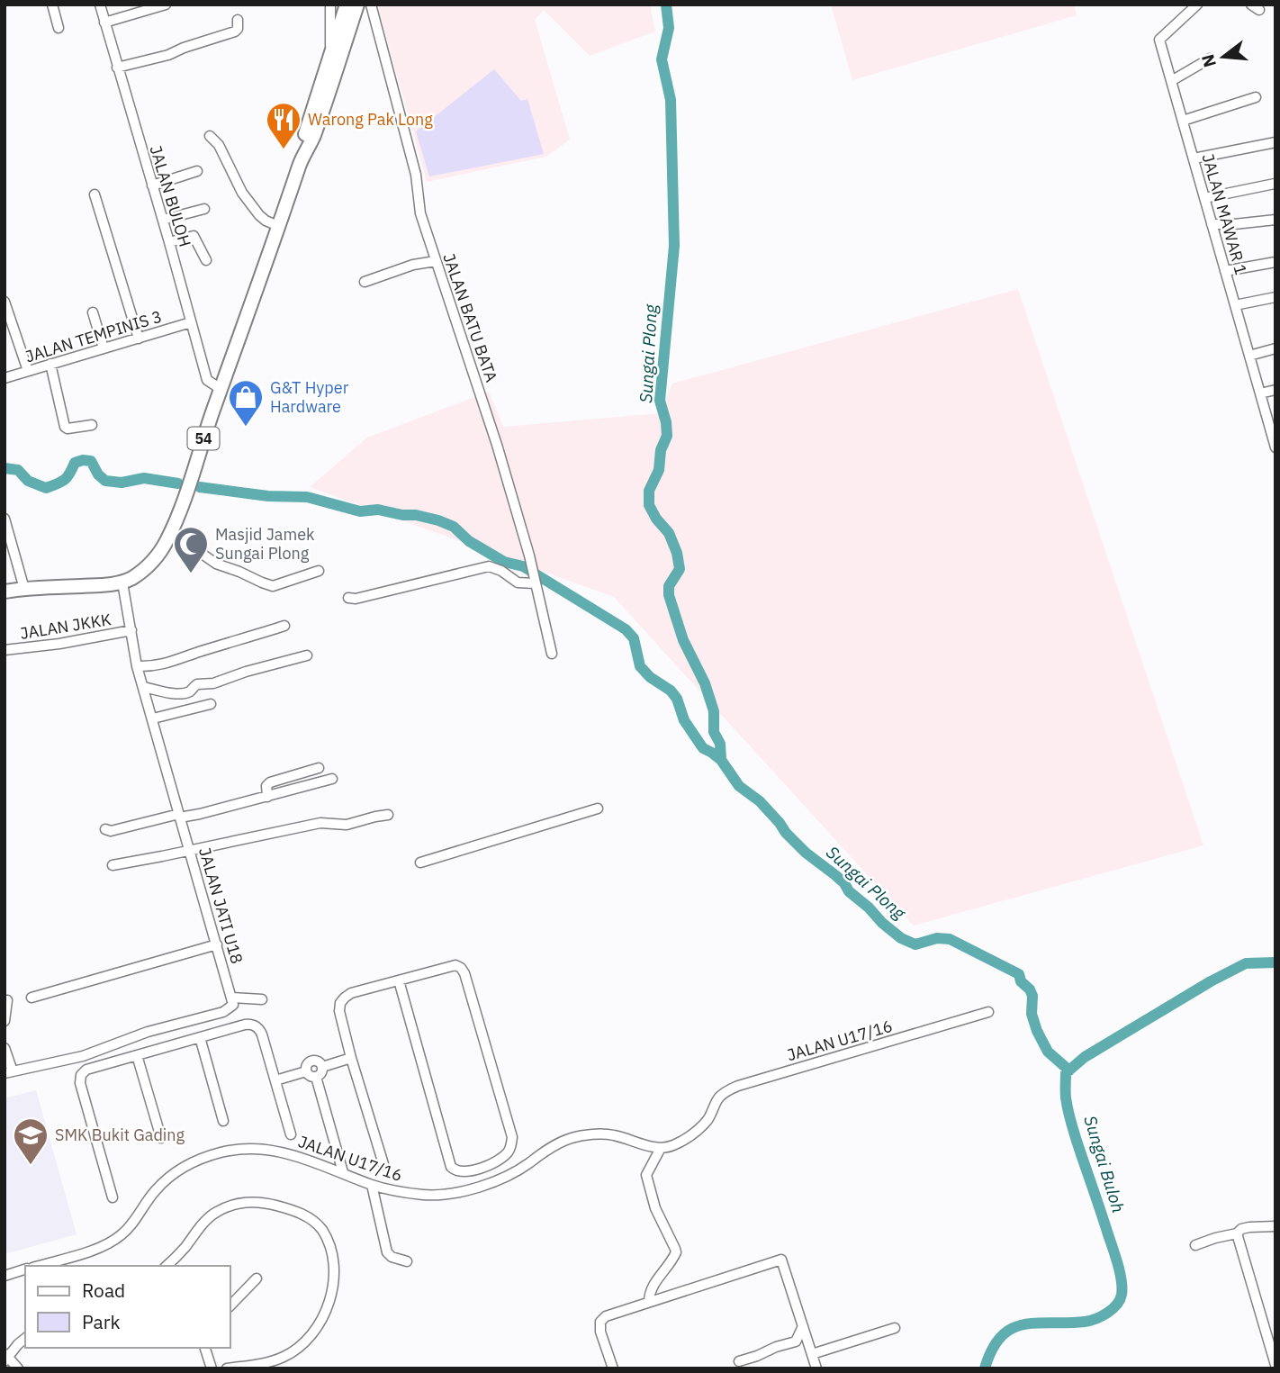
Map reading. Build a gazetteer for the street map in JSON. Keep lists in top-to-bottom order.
{
  "streets": {
    "highway": ["54"],
    "street": [
      "JALAN BULOH",
      "JALAN MAWAR 1",
      "JALAN BATU BATA",
      "JALAN TEMPINIS 3",
      "JALAN JKKK",
      "JALAN JATI U18",
      "JALAN U17/16"
    ]
  },
  "crossings": [
    ["JALAN BULOH", "JALAN TEMPINIS 3"],
    ["JALAN BULOH", "54"],
    ["JALAN BATU BATA", "54"],
    ["54", "JALAN JATI U18"],
    ["JALAN JKKK", "JALAN JATI U18"]
  ],
  "water": ["Sungai Plong", "Sungai Buloh"],
  "places": {
    "restaurant": ["Warong Pak Long"],
    "shop": ["G&T Hyper Hardware"],
    "mosque": ["Masjid Jamek Sungai Plong"],
    "school or university": ["SMK Bukit Gading"]
  },
  "legend": ["Road", "Park"],
  "north": "left"
}
